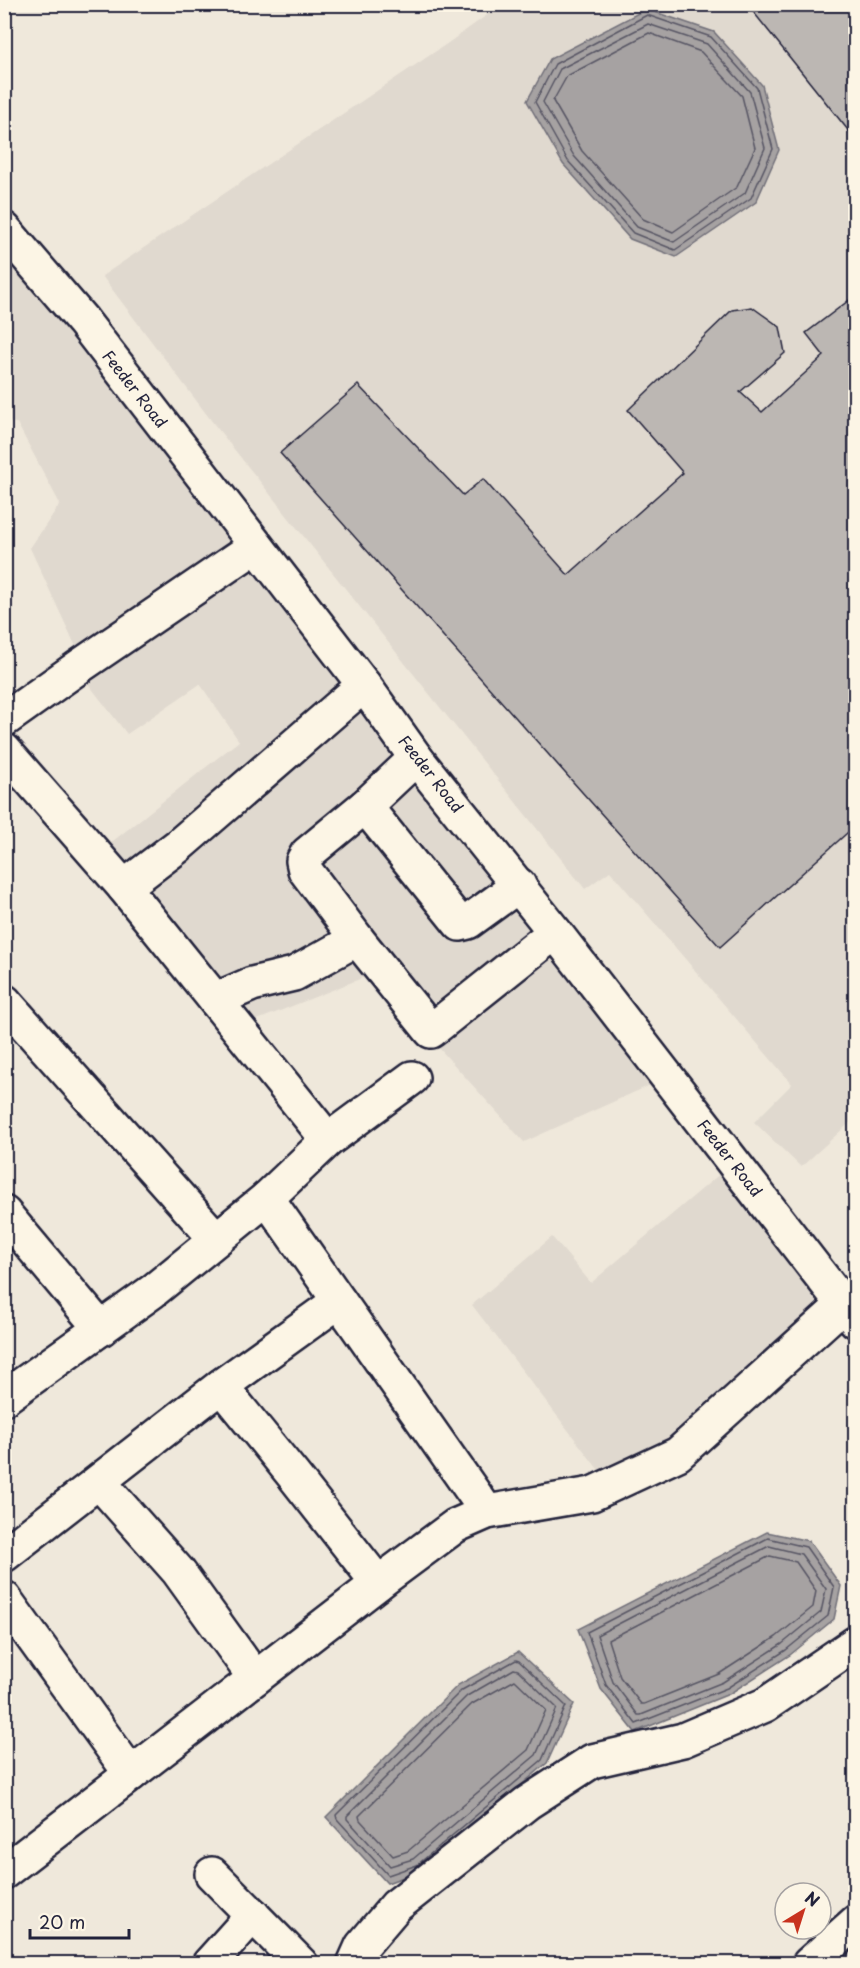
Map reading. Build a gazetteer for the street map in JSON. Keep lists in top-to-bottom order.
{
  "streets": {
    "street": ["Feeder Road"]
  },
  "scale_bar": "20 m",
  "north": "top right"
}
